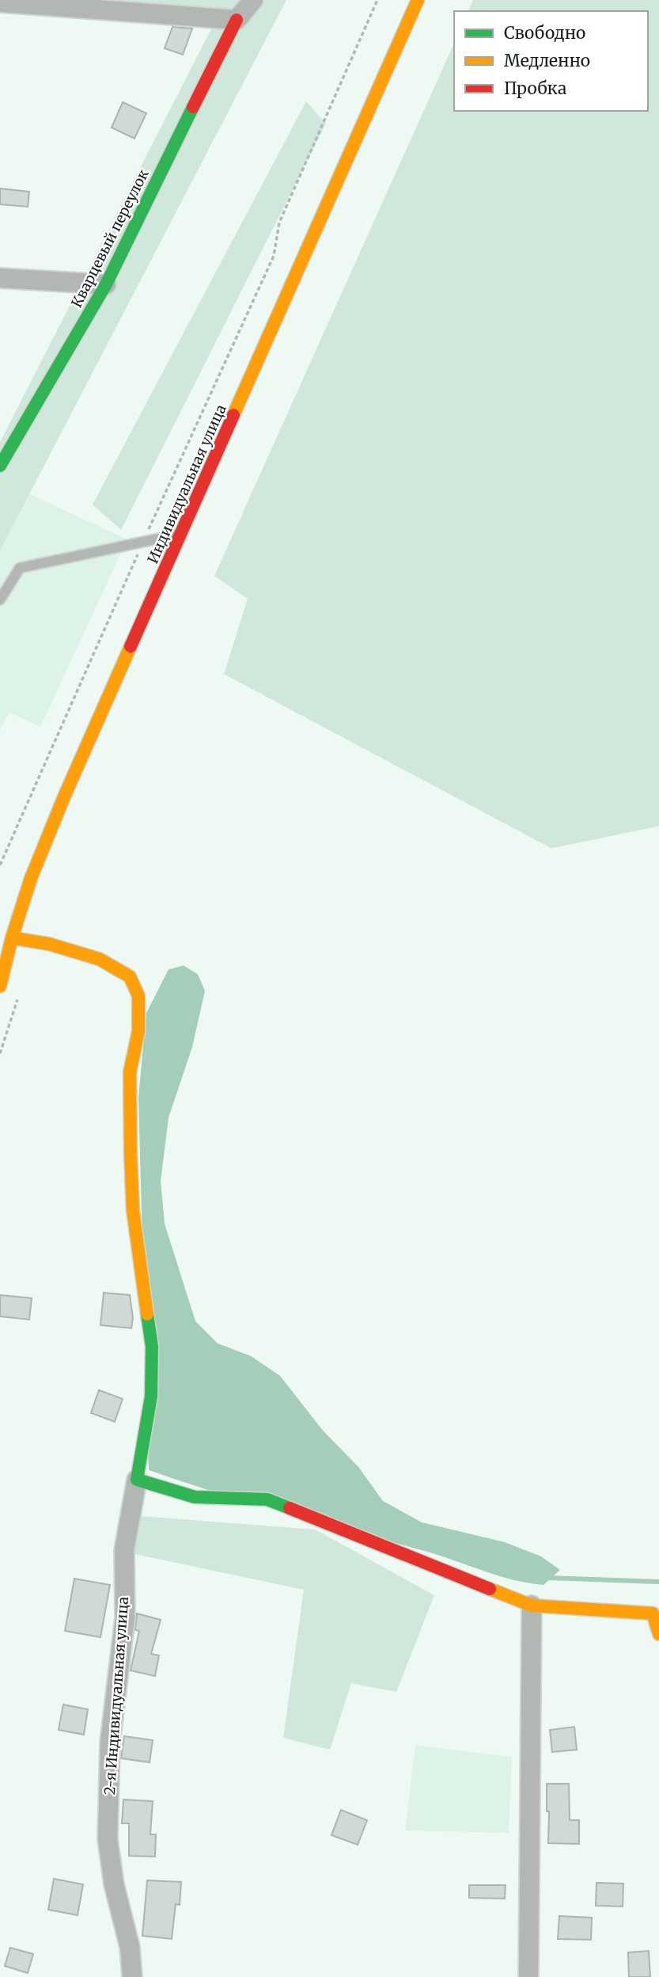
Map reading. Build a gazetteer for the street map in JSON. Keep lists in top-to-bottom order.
{
  "streets": {
    "street": ["Кварцевый переулок", "Индивидуальная улица", "2-я Индивидуальная улица"]
  },
  "legend": ["Свободно", "Медленно", "Пробка"]
}
